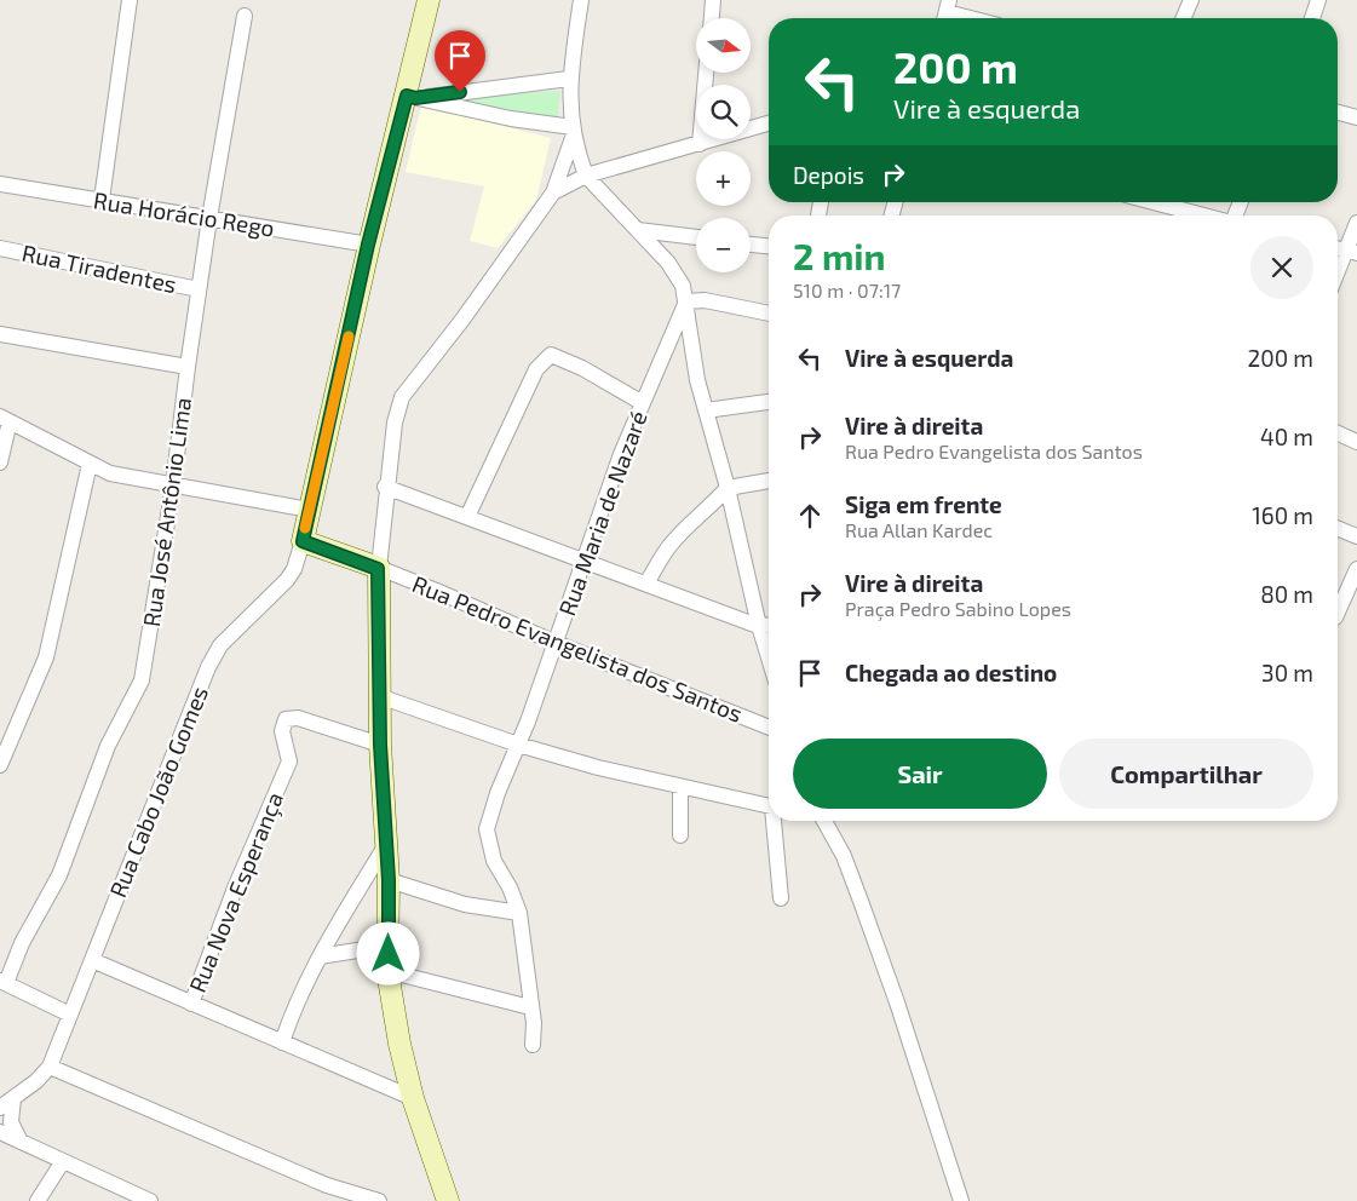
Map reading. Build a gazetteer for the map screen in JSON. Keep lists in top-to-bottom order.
{
  "streets": {
    "street": [
      "Rua Horácio Rego",
      "Rua Tiradentes",
      "Rua José Antônio Lima",
      "Rua Maria de Nazaré",
      "Rua Pedro Evangelista dos Santos",
      "Rua Cabo João Gomes",
      "Rua Nova Esperança"
    ]
  },
  "crossings": [
    ["Rua Horácio Rego", "Rua José Antônio Lima"],
    ["Rua Tiradentes", "Rua José Antônio Lima"],
    ["Rua Maria de Nazaré", "Rua Pedro Evangelista dos Santos"]
  ],
  "north": "right",
  "page": {
    "map_buttons": ["+", "−"],
    "turn": ["200 m", "Vire à esquerda"],
    "then": "Depois",
    "heading": ["2 min", "510 m · 07:17"],
    "list": [
      {
        "name": "Vire à esquerda",
        "value": "200 m"
      },
      {
        "name": "Vire à direita",
        "note": "Rua Pedro Evangelista dos Santos",
        "value": "40 m"
      },
      {
        "name": "Siga em frente",
        "note": "Rua Allan Kardec",
        "value": "160 m"
      },
      {
        "name": "Vire à direita",
        "note": "Praça Pedro Sabino Lopes",
        "value": "80 m"
      },
      {
        "name": "Chegada ao destino",
        "value": "30 m"
      }
    ],
    "buttons": ["Sair", "Compartilhar"]
  }
}
